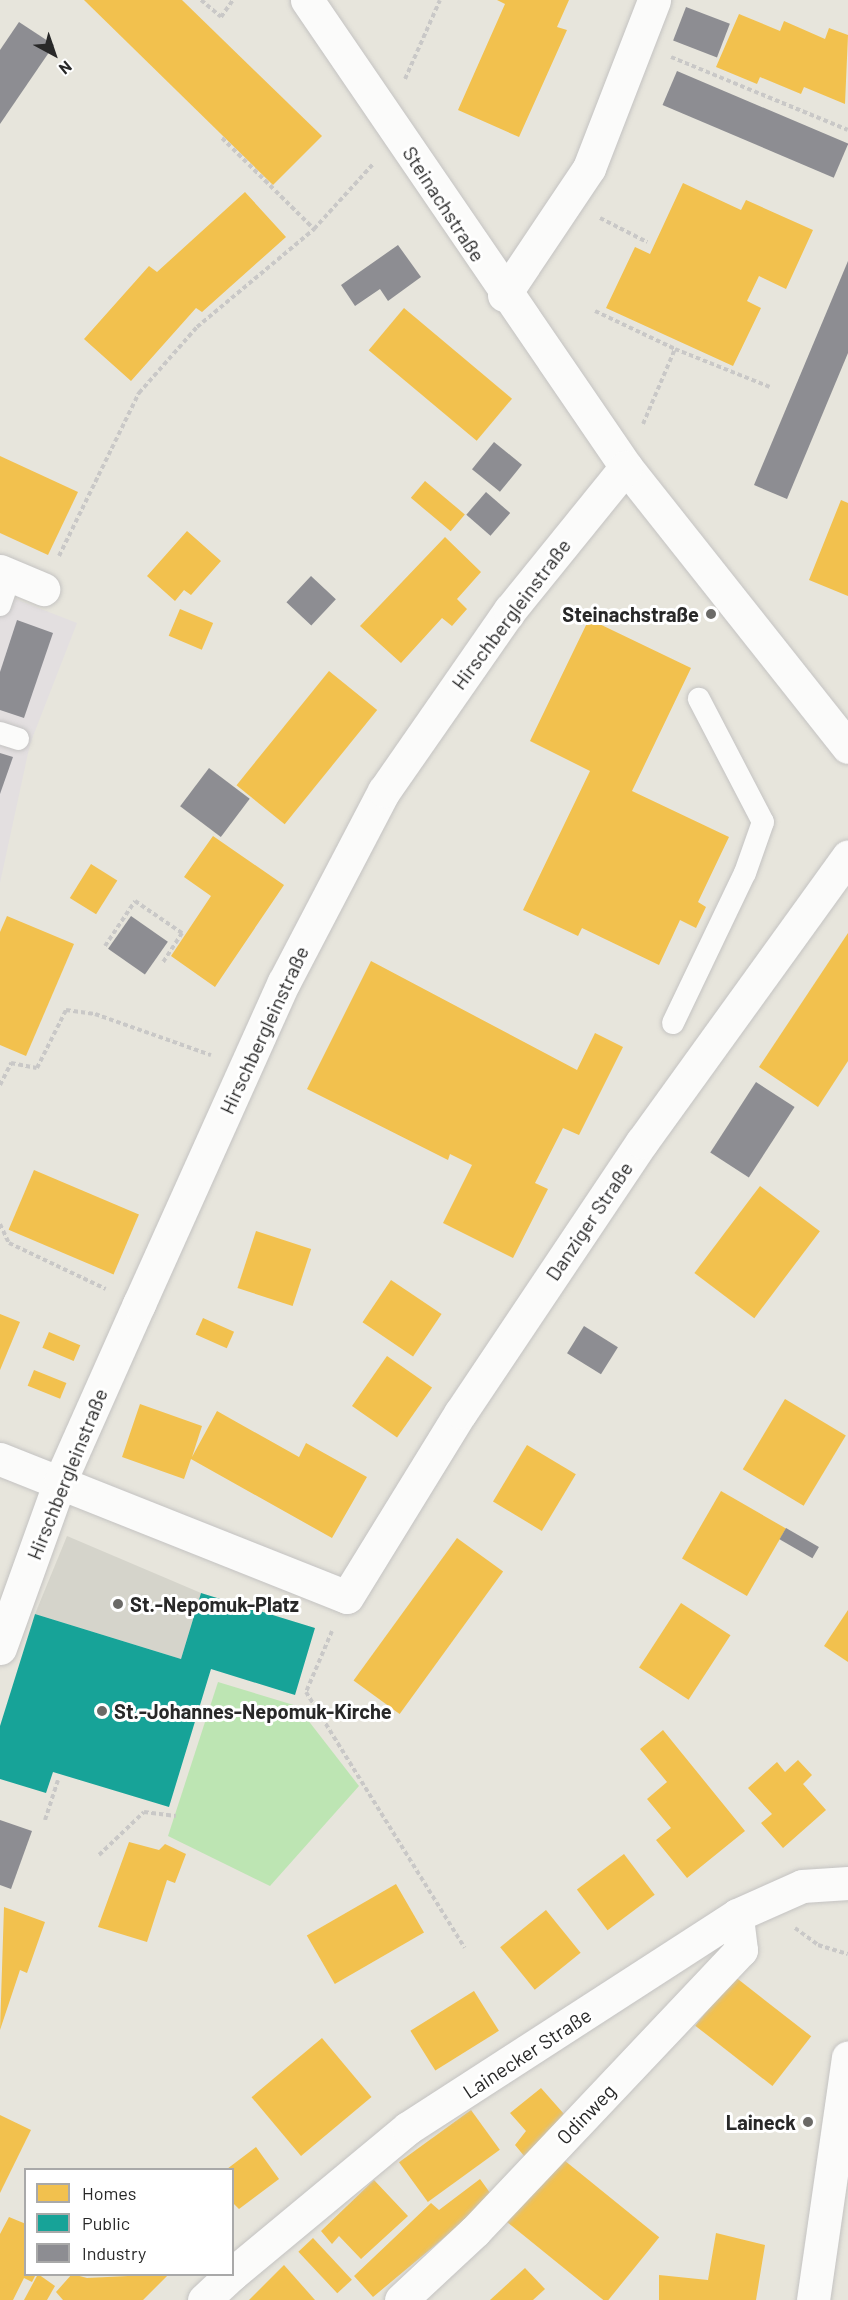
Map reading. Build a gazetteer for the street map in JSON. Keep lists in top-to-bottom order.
{
  "streets": {
    "street": [
      "Steinachstraße",
      "Hirschbergleinstraße",
      "Danziger Straße",
      "Lainecker Straße",
      "Odinweg"
    ]
  },
  "crossings": [
    ["Steinachstraße", "Hirschbergleinstraße"],
    ["Lainecker Straße", "Odinweg"]
  ],
  "places": [
    "Steinachstraße",
    "St.-Nepomuk-Platz",
    "St.-Johannes-Nepomuk-Kirche",
    "Laineck"
  ],
  "legend": ["Homes", "Public", "Industry"],
  "north": "bottom right"
}
